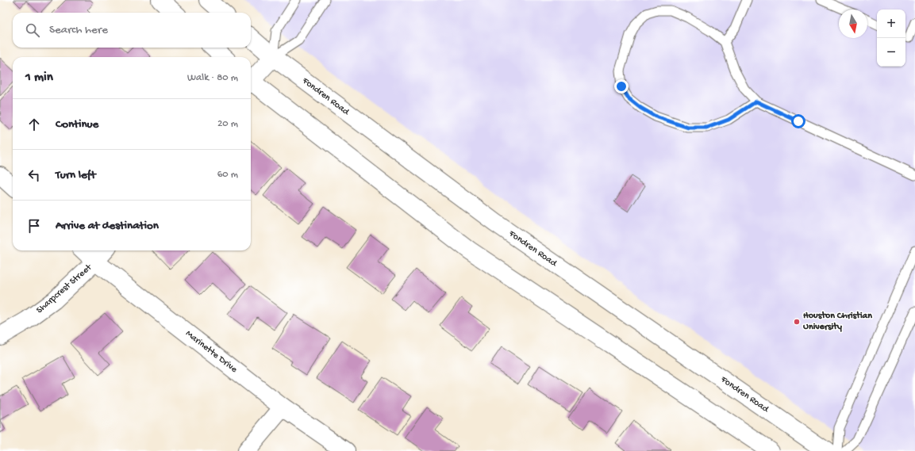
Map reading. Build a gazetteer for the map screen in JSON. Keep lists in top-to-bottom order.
{
  "streets": {
    "main road": ["Fondren Road", "Sharpcrest Street", "Marinette Drive"]
  },
  "crossings": [
    ["Sharpcrest Street", "Marinette Drive"]
  ],
  "places": ["Houston Christian University"],
  "north": "bottom",
  "page": {
    "map_buttons": ["+", "−"],
    "search": "Search here",
    "heading": ["1 min", "Walk · 80 m"],
    "list": [
      ["Continue", "20 m"],
      ["Turn left", "60 m"],
      "Arrive at destination"
    ]
  }
}
